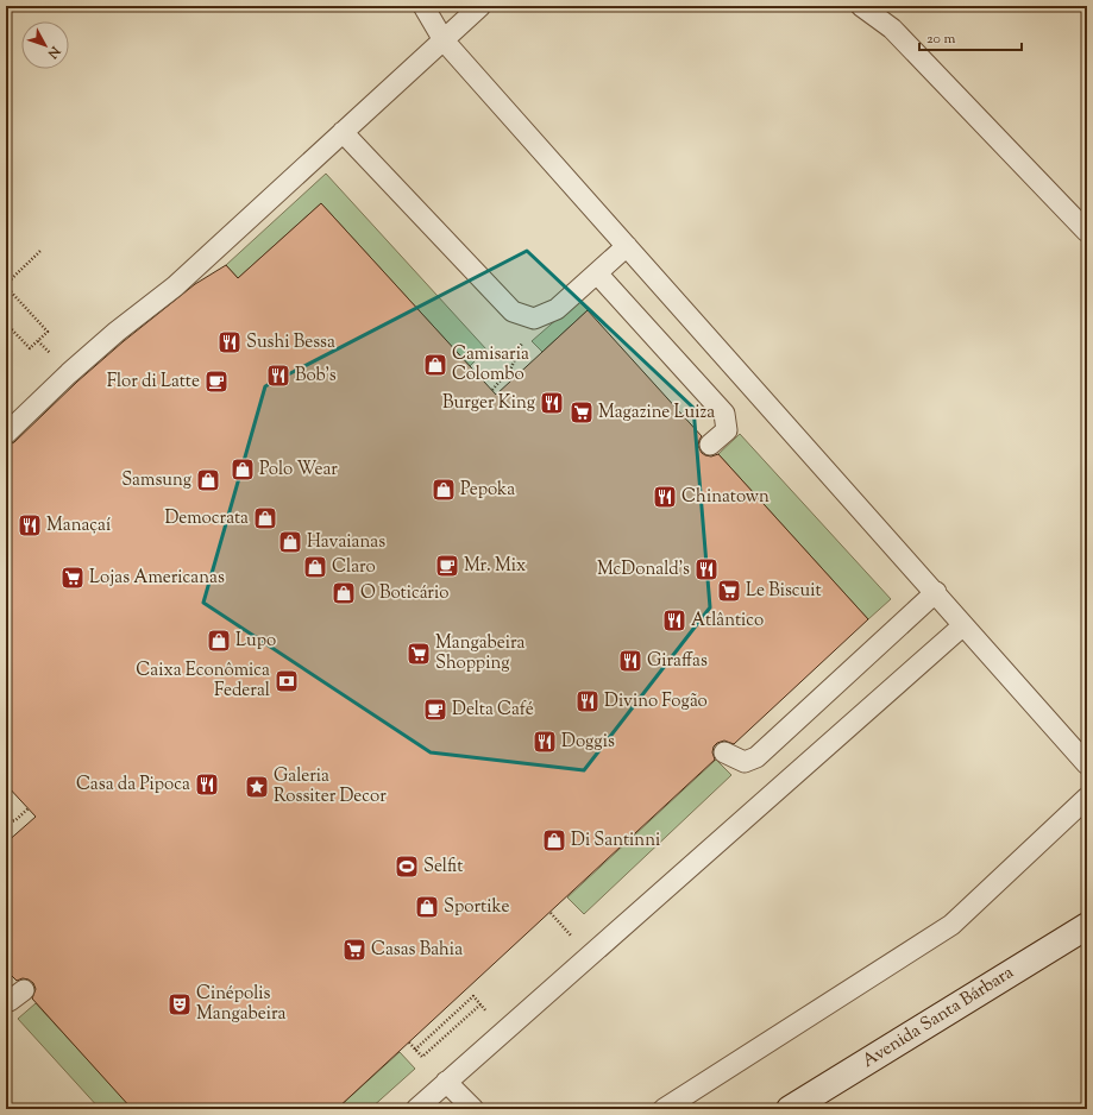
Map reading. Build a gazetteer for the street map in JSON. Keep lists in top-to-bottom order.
{
  "streets": {
    "main road": ["Avenida Santa Bárbara"]
  },
  "places": {
    "restaurant": [
      "Sushi Bessa",
      "Bob's",
      "Burger King",
      "Chinatown",
      "Manaçaí",
      "McDonald's",
      "Atlântico",
      "Giraffas",
      "Divino Fogão",
      "Doggis",
      "Casa da Pipoca"
    ],
    "shop": [
      "Camisaria Colombo",
      "Polo Wear",
      "Samsung",
      "Pepoka",
      "Democrata",
      "Havaianas",
      "Claro",
      "O Boticário",
      "Lupo",
      "Di Santinni",
      "Sportike"
    ],
    "cafe": ["Flor di Latte", "Mr. Mix", "Delta Café"],
    "supermarket": [
      "Magazine Luiza",
      "Lojas Americanas",
      "Le Biscuit",
      "Mangabeira Shopping",
      "Casas Bahia"
    ],
    "bank": ["Caixa Econômica Federal"],
    "place": ["Galeria Rossiter Decor"],
    "sports": ["Selfit"],
    "theatre": ["Cinépolis Mangabeira"]
  },
  "scale_bar": "20 m",
  "north": "bottom right"
}
